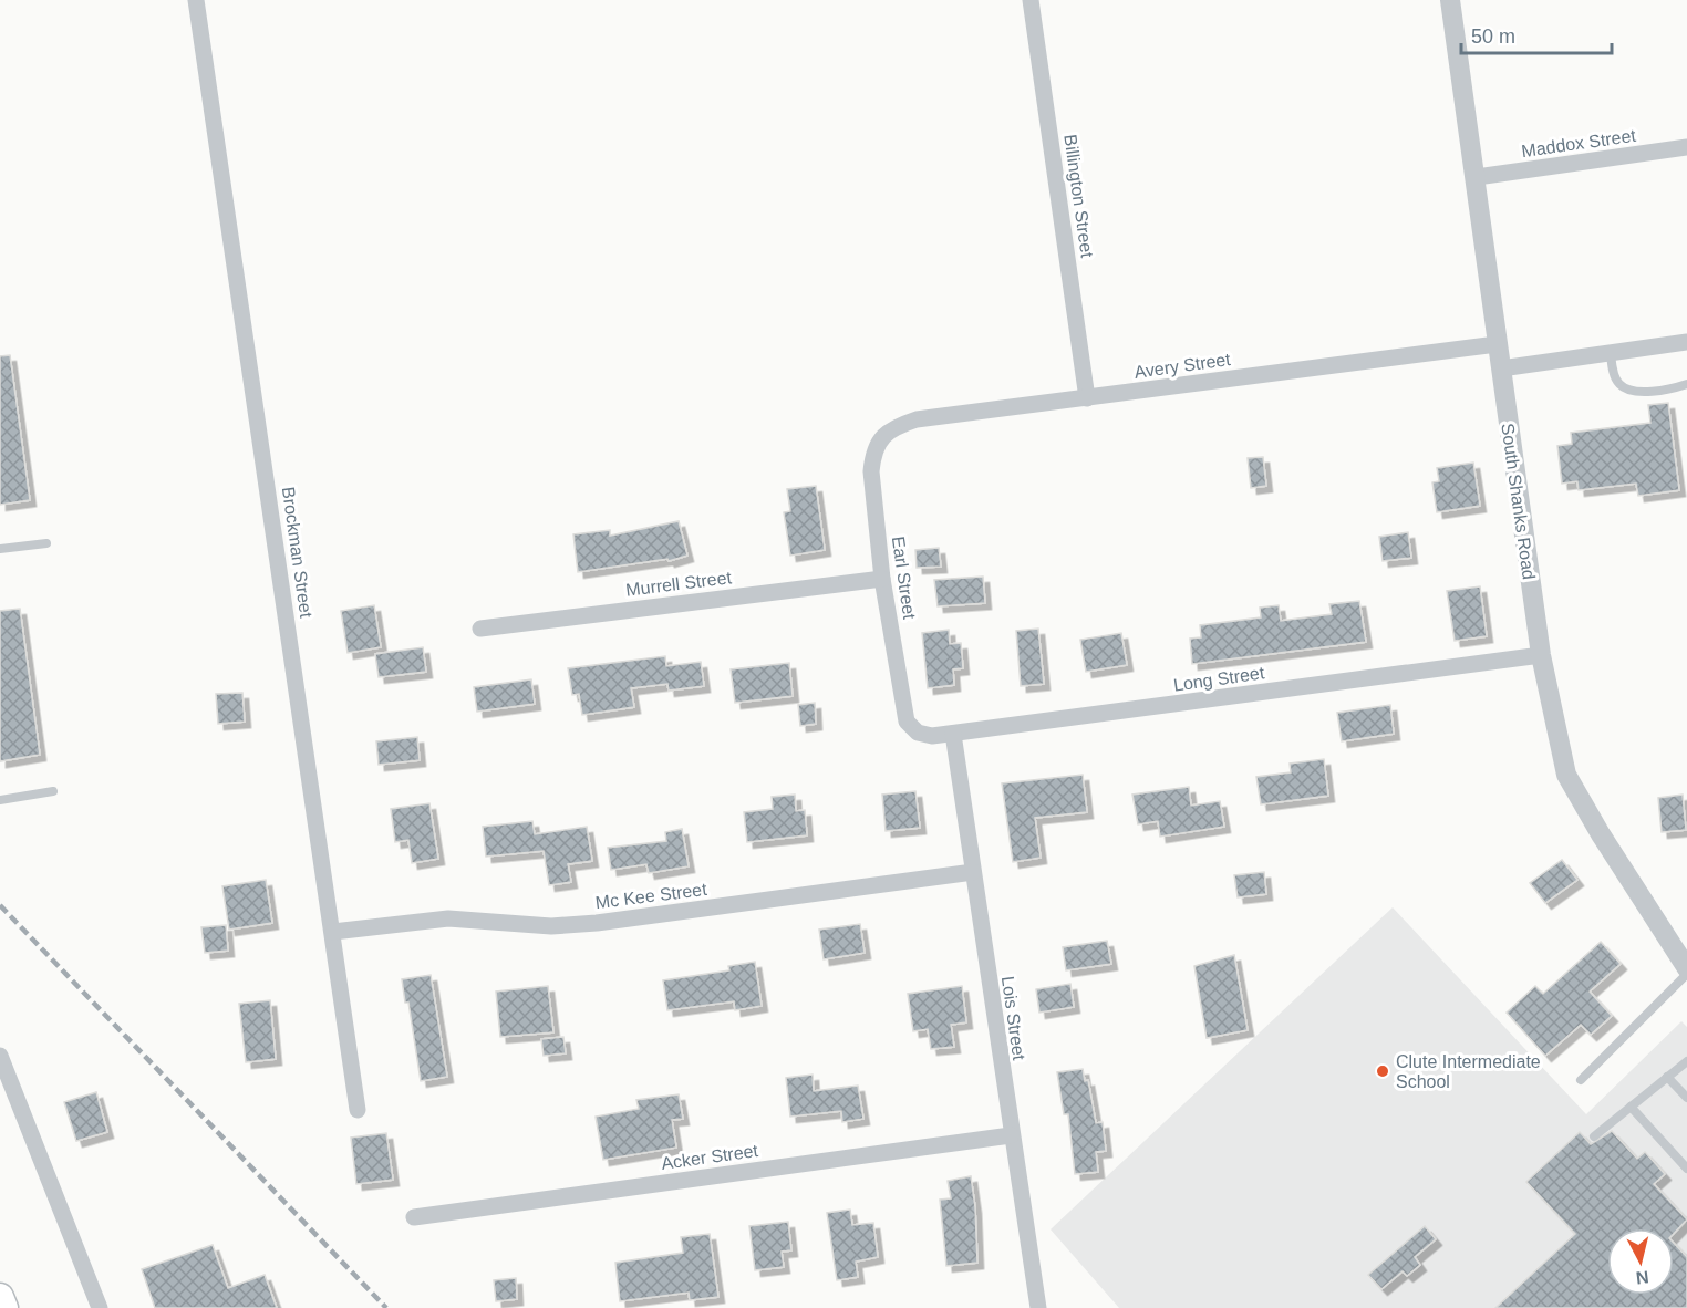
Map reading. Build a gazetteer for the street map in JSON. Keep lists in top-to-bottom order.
{
  "streets": {
    "street": [
      "Maddox Street",
      "Billington Street",
      "Avery Street",
      "South Shanks Road",
      "Brockman Street",
      "Earl Street",
      "Murrell Street",
      "Long Street",
      "Mc Kee Street",
      "Lois Street",
      "Acker Street"
    ]
  },
  "crossings": [
    ["Maddox Street", "South Shanks Road"],
    ["Billington Street", "Avery Street"],
    ["Avery Street", "South Shanks Road"],
    ["Avery Street", "Earl Street"],
    ["South Shanks Road", "Long Street"],
    ["Brockman Street", "Mc Kee Street"],
    ["Earl Street", "Murrell Street"],
    ["Earl Street", "Long Street"],
    ["Long Street", "Lois Street"],
    ["Mc Kee Street", "Lois Street"],
    ["Lois Street", "Acker Street"]
  ],
  "places": ["Clute Intermediate School"],
  "scale_bar": "50 m",
  "north": "bottom"
}
